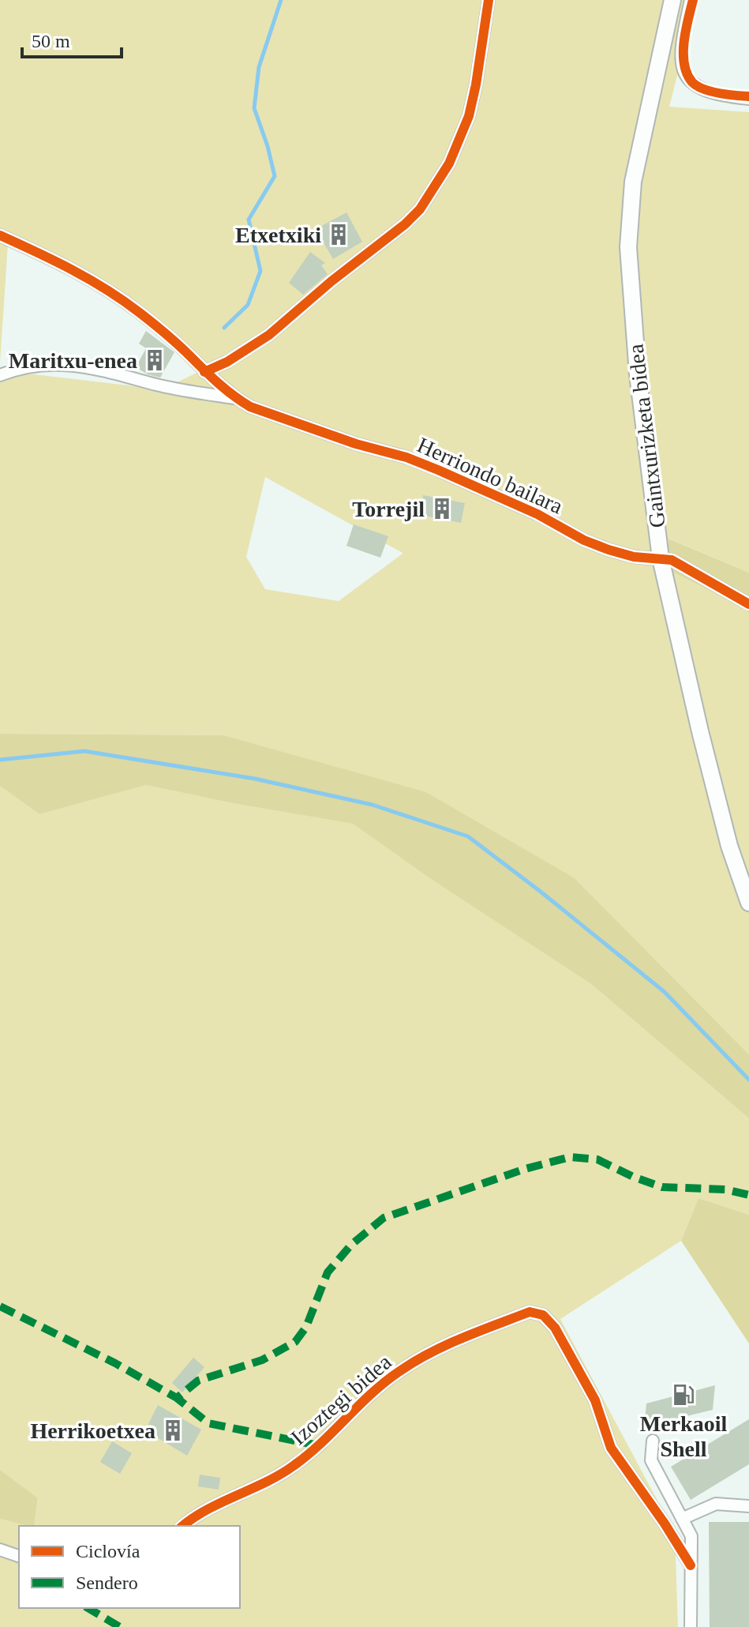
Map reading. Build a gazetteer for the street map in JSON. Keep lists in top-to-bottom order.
{
  "streets": {
    "main road": ["Gaintxurizketa bidea"],
    "street": ["Herriondo bailara", "Izoztegi bidea"]
  },
  "crossings": [
    ["Gaintxurizketa bidea", "Herriondo bailara"]
  ],
  "places": {
    "building": [
      "Etxetxiki",
      "Maritxu-enea",
      "Torrejil",
      "Herrikoetxea"
    ],
    "fuel station": ["Merkaoil Shell"]
  },
  "legend": ["Ciclovía", "Sendero"],
  "scale_bar": "50 m"
}
